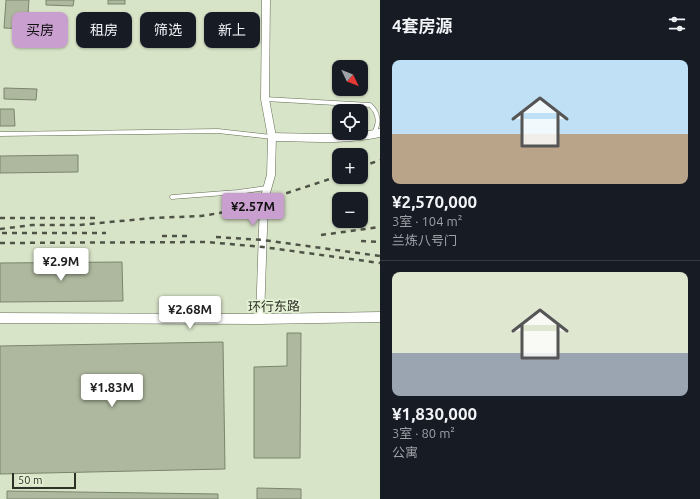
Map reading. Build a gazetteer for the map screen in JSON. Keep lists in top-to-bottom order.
{
  "streets": {
    "street": ["环行东路"]
  },
  "scale_bar": "50 m",
  "north": "bottom right",
  "page": {
    "heading": "4套房源",
    "chip": [
      "买房",
      "租房",
      "筛选",
      "新上"
    ],
    "list": [
      {
        "name": "¥2,570,000",
        "note": "3室 · 104 m² · 兰炼八号门"
      },
      {
        "name": "¥1,830,000",
        "note": "3室 · 80 m² · 公寓"
      }
    ],
    "map_buttons": ["+", "−"],
    "price": [
      "¥2.57M",
      "¥2.9M",
      "¥2.68M",
      "¥1.83M"
    ],
    "scale": "50 m"
  }
}
